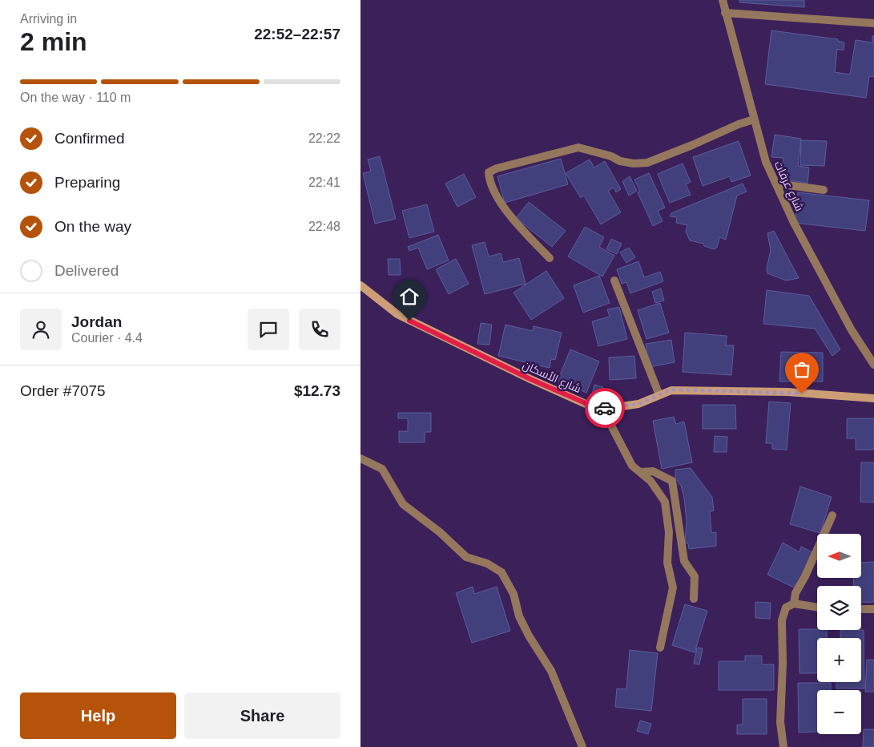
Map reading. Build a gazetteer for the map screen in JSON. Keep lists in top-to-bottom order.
{
  "streets": {
    "street": ["شارع عرفات", "شارع الأسكان"]
  },
  "north": "left",
  "page": {
    "heading": ["2 min", "Arriving in", "22:52–22:57"],
    "panel": [
      "Jordan",
      "Courier · 4.4",
      "Order #7075",
      "$12.73"
    ],
    "bar": "On the way · 110 m",
    "list": [
      ["Confirmed", "22:22"],
      ["Preparing", "22:41"],
      ["On the way", "22:48"],
      "Delivered"
    ],
    "map_buttons": ["+", "−"],
    "buttons": ["Help", "Share"]
  }
}
